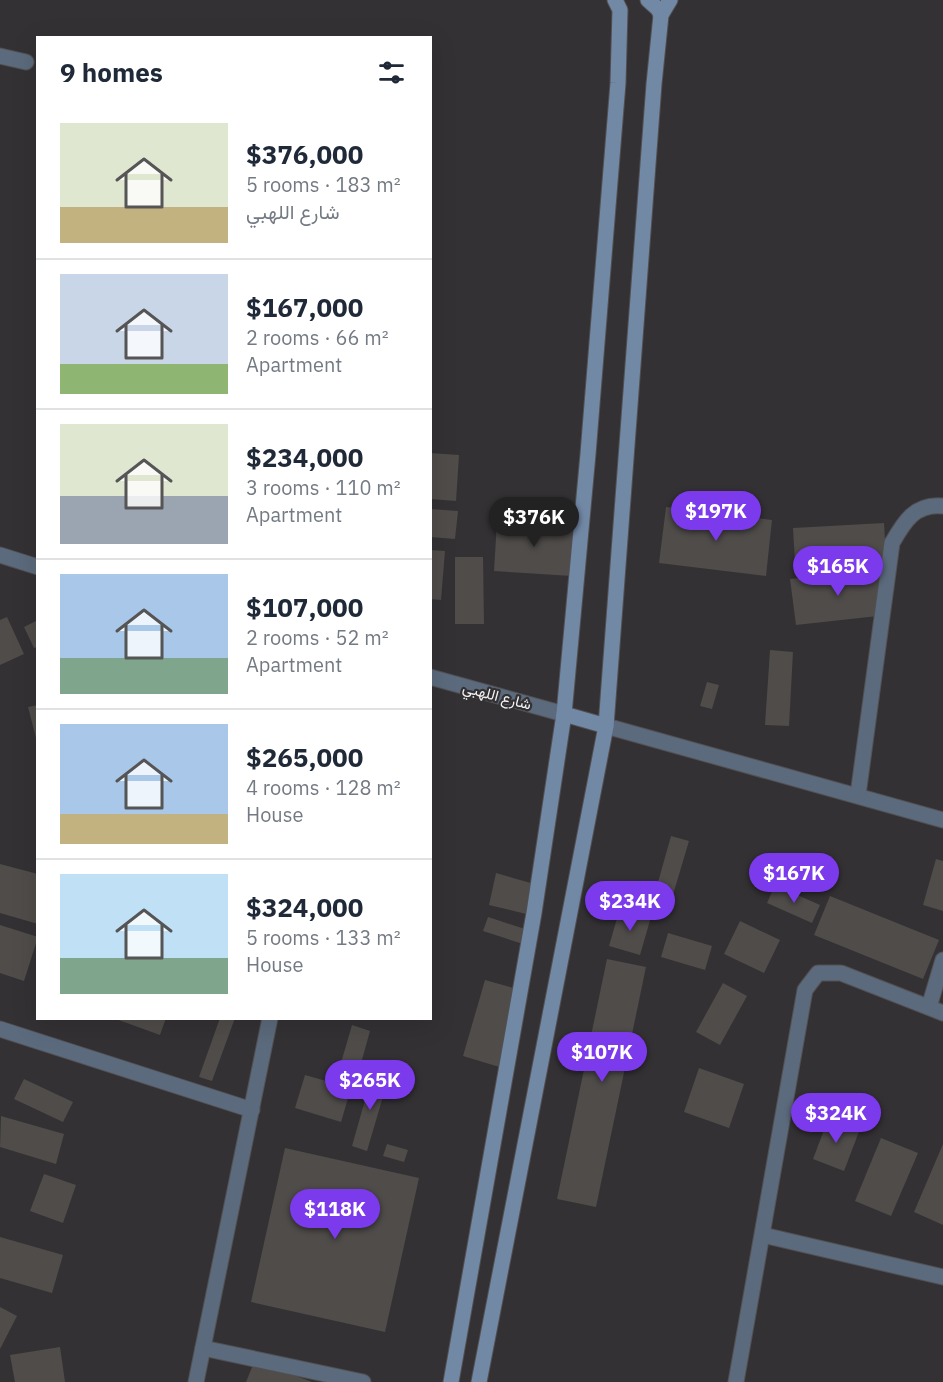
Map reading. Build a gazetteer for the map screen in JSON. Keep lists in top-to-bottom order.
{
  "streets": {
    "street": ["شارع اللهبي"]
  },
  "page": {
    "heading": "9 homes",
    "list": [
      {
        "name": "$376,000",
        "note": "5 rooms · 183 m² · شارع اللهبي"
      },
      {
        "name": "$167,000",
        "note": "2 rooms · 66 m² · Apartment"
      },
      {
        "name": "$234,000",
        "note": "3 rooms · 110 m² · Apartment"
      },
      {
        "name": "$107,000",
        "note": "2 rooms · 52 m² · Apartment"
      },
      {
        "name": "$265,000",
        "note": "4 rooms · 128 m² · House"
      },
      {
        "name": "$324,000",
        "note": "5 rooms · 133 m² · House"
      }
    ],
    "price": [
      "$197K",
      "$376K",
      "$165K",
      "$167K",
      "$234K",
      "$107K",
      "$265K",
      "$324K",
      "$118K"
    ]
  }
}
